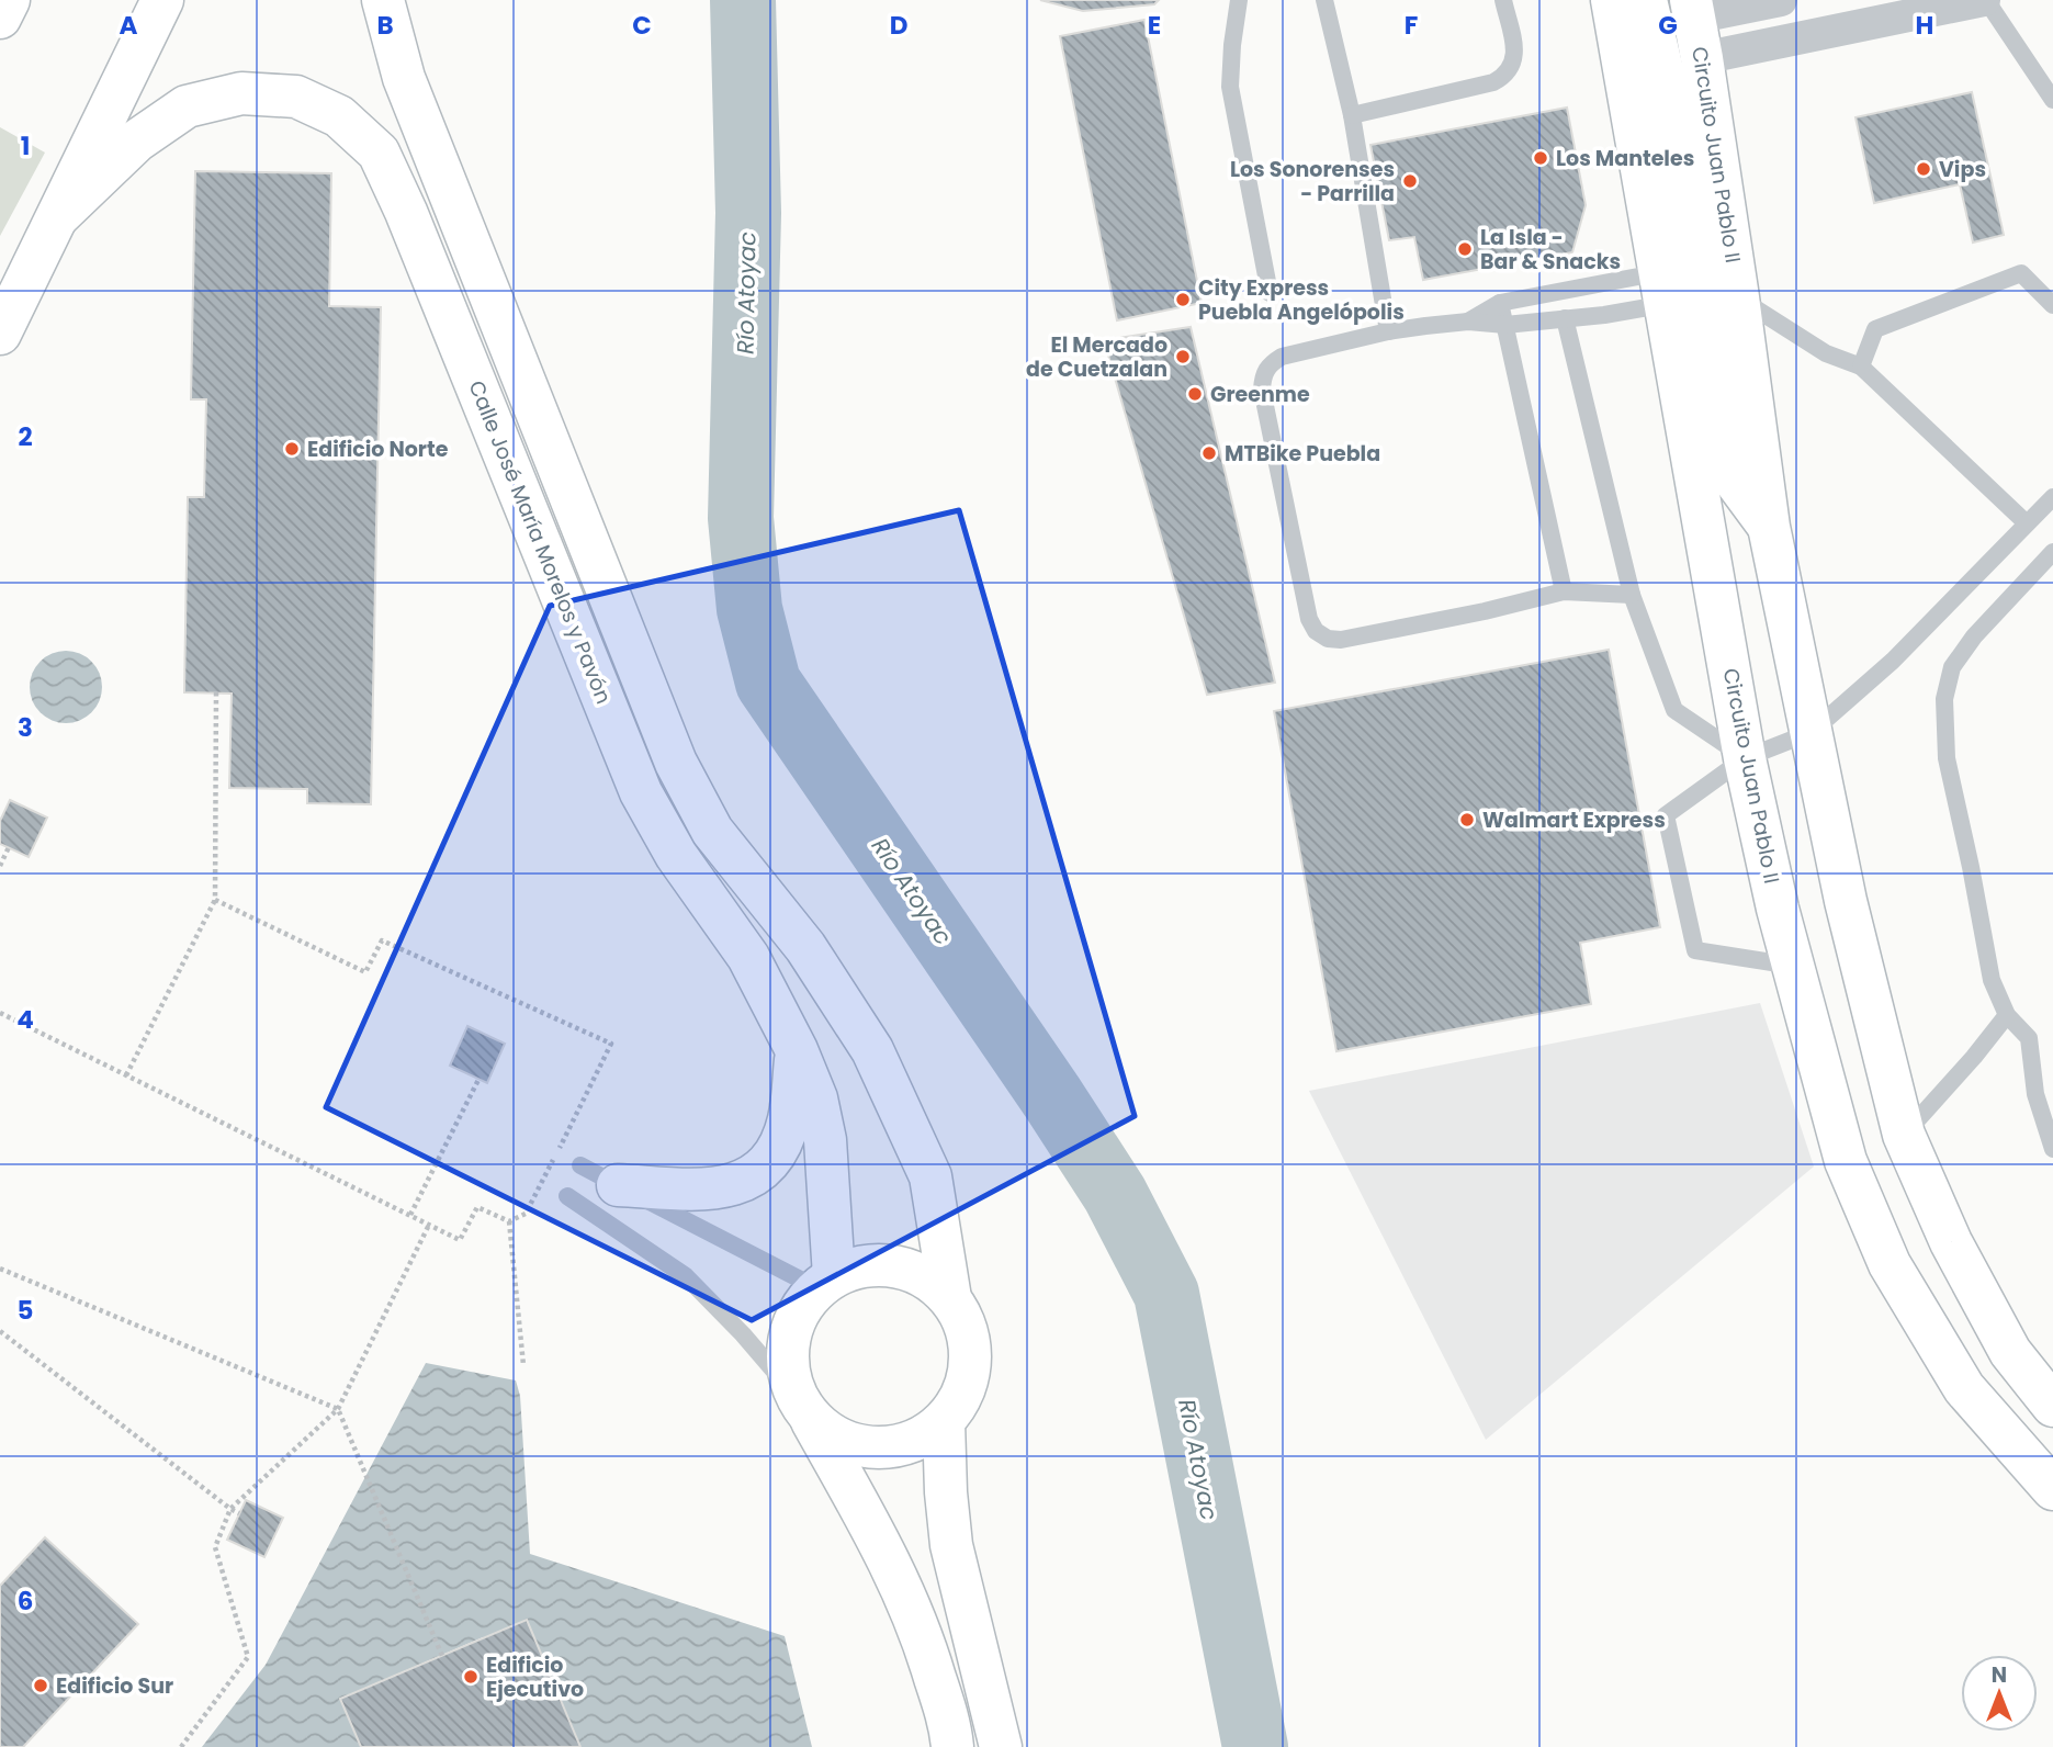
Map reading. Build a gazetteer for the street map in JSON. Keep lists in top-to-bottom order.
{
  "streets": {
    "street": ["Circuito Juan Pablo II", "Calle José María Morelos y Pavón"]
  },
  "water": ["Río Atoyac"],
  "places": [
    "Los Manteles",
    "Vips",
    "Los Sonorenses - Parrilla",
    "La Isla - Bar & Snacks",
    "City Express Puebla Angelópolis",
    "El Mercado de Cuetzalan",
    "Greenme",
    "Edificio Norte",
    "MTBike Puebla",
    "Walmart Express",
    "Edificio Ejecutivo",
    "Edificio Sur"
  ],
  "north": "top",
  "grid": {
    "columns": [
      "A",
      "B",
      "C",
      "D",
      "E",
      "F",
      "G",
      "H"
    ],
    "rows": [
      "1",
      "2",
      "3",
      "4",
      "5",
      "6"
    ]
  }
}
